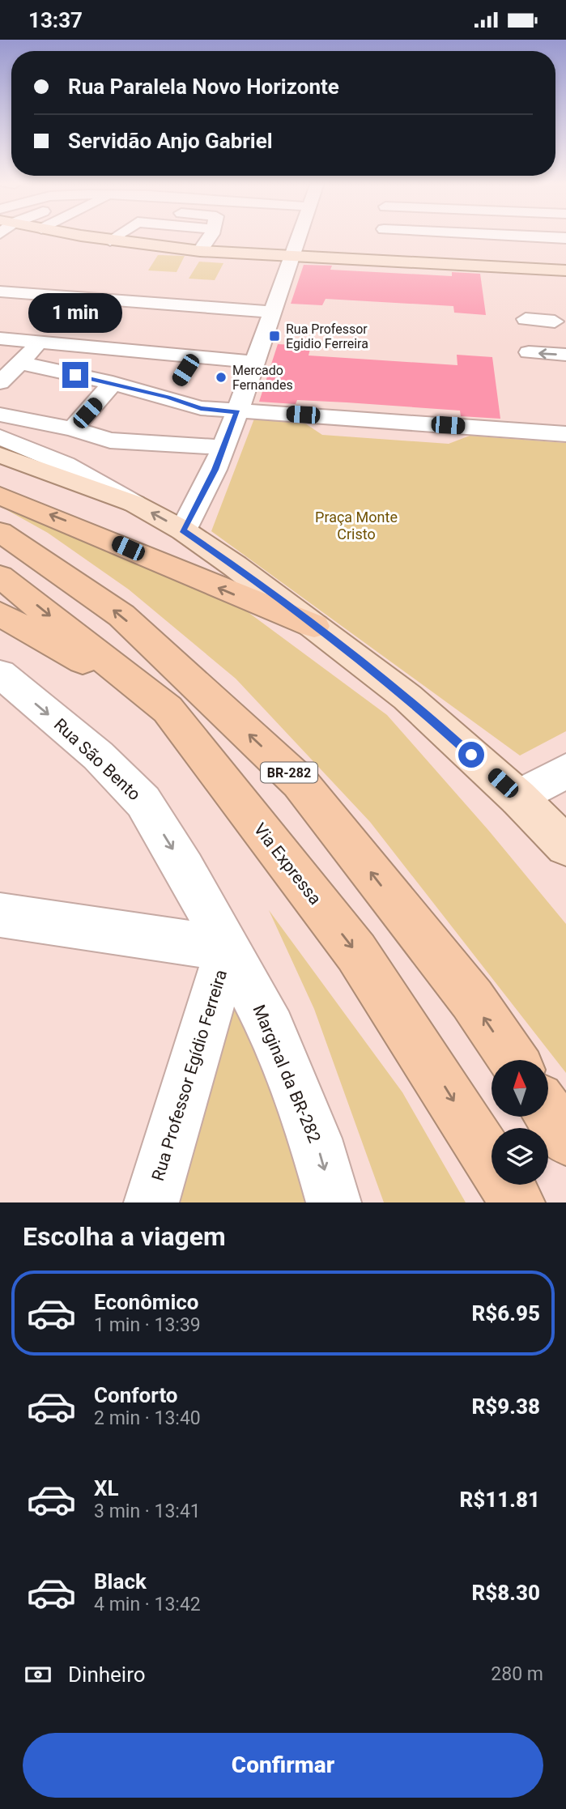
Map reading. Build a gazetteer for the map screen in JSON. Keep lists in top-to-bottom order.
{
  "streets": {
    "highway": ["BR-282", "Via Expressa"],
    "street": ["Rua São Bento", "Marginal da BR-282", "Rua Professor Egídio Ferreira"]
  },
  "crossings": [
    ["Rua São Bento", "Marginal da BR-282"],
    ["Rua São Bento", "Rua Professor Egídio Ferreira"],
    ["Marginal da BR-282", "Rua Professor Egídio Ferreira"]
  ],
  "one_way": ["Rua São Bento", "Marginal da BR-282"],
  "parks": ["Praça Monte Cristo"],
  "places": {
    "transit": ["Rua Professor Egidio Ferreira"],
    "other": ["Mercado Fernandes"]
  },
  "north": "top",
  "page": {
    "status": "13:37",
    "banner": ["Rua Paralela Novo Horizonte", "Servidão Anjo Gabriel"],
    "bubble": "1 min",
    "heading": "Escolha a viagem",
    "list": [
      {
        "name": "Econômico",
        "note": "1 min · 13:39",
        "value": "R$6.95"
      },
      {
        "name": "Conforto",
        "note": "2 min · 13:40",
        "value": "R$9.38"
      },
      {
        "name": "XL",
        "note": "3 min · 13:41",
        "value": "R$11.81"
      },
      {
        "name": "Black",
        "note": "4 min · 13:42",
        "value": "R$8.30"
      }
    ],
    "pay": ["Dinheiro", "280 m"],
    "buttons": "Confirmar"
  }
}
